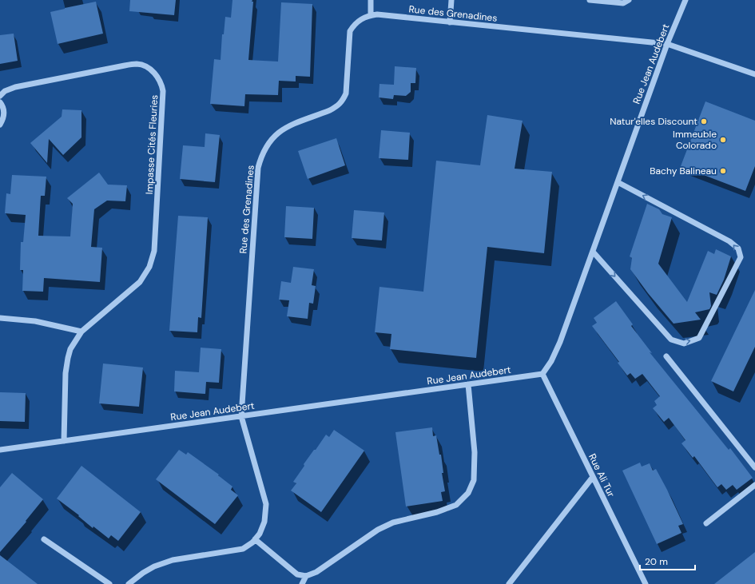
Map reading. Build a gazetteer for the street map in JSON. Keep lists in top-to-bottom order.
{
  "streets": {
    "street": [
      "Rue des Grenadines",
      "Rue Jean Audebert",
      "Impasse Cités Fleuries",
      "Rue Ali Tur"
    ]
  },
  "crossings": [
    ["Rue des Grenadines", "Rue Jean Audebert"],
    ["Rue Jean Audebert", "Impasse Cités Fleuries"],
    ["Rue Jean Audebert", "Rue Ali Tur"]
  ],
  "places": ["Natur'elles Discount", "Immeuble Colorado", "Bachy Balineau"],
  "scale_bar": "20 m"
}
